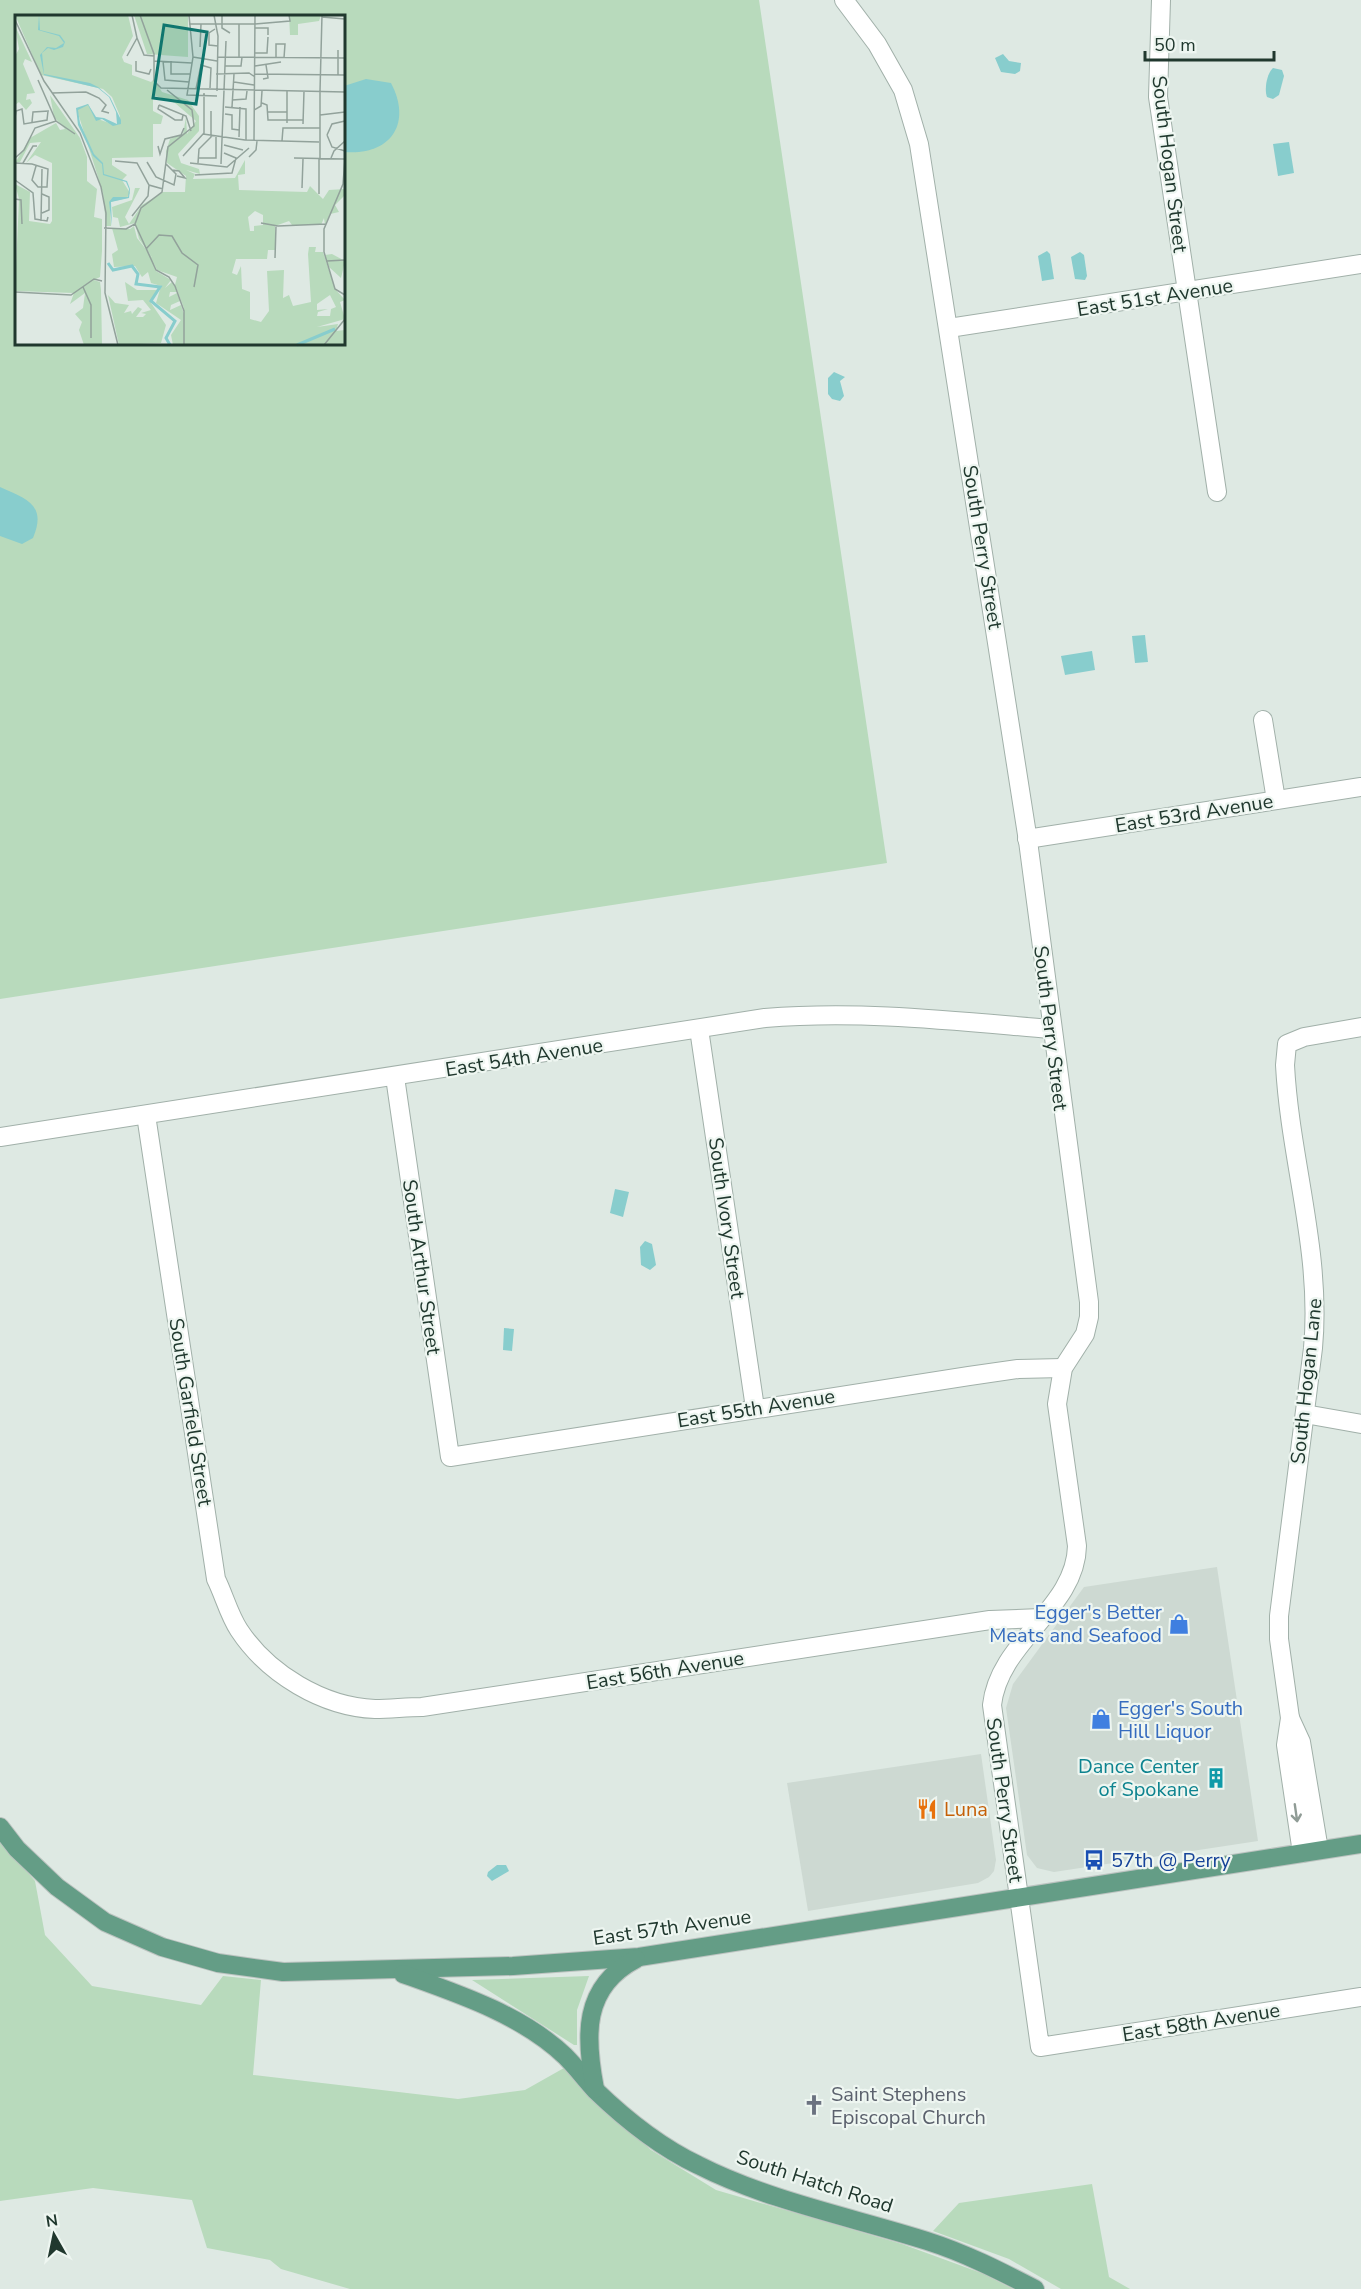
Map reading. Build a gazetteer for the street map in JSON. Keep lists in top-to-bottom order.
{
  "streets": {
    "main road": ["East 57th Avenue", "South Hatch Road"],
    "street": [
      "South Hogan Street",
      "East 51st Avenue",
      "South Perry Street",
      "East 53rd Avenue",
      "East 54th Avenue",
      "South Ivory Street",
      "South Arthur Street",
      "South Hogan Lane",
      "East 55th Avenue",
      "South Garfield Street",
      "East 56th Avenue",
      "East 58th Avenue"
    ]
  },
  "crossings": [
    ["South Hogan Street", "East 51st Avenue"],
    ["East 51st Avenue", "South Perry Street"],
    ["South Perry Street", "East 53rd Avenue"],
    ["South Perry Street", "East 54th Avenue"],
    ["South Perry Street", "East 55th Avenue"],
    ["South Perry Street", "East 56th Avenue"],
    ["South Perry Street", "East 57th Avenue"],
    ["South Perry Street", "East 58th Avenue"],
    ["East 54th Avenue", "South Ivory Street"],
    ["East 54th Avenue", "South Arthur Street"],
    ["East 54th Avenue", "South Garfield Street"],
    ["South Ivory Street", "East 55th Avenue"],
    ["South Arthur Street", "East 55th Avenue"],
    ["South Hogan Lane", "East 57th Avenue"],
    ["South Garfield Street", "East 56th Avenue"],
    ["East 57th Avenue", "South Hatch Road"]
  ],
  "places": {
    "shop": ["Egger's Better Meats and Seafood", "Egger's South Hill Liquor"],
    "building": ["Dance Center of Spokane"],
    "restaurant": ["Luna"],
    "bus stop": ["57th @ Perry"],
    "church": ["Saint Stephens Episcopal Church"]
  },
  "scale_bar": "50 m",
  "north": "top"
}
